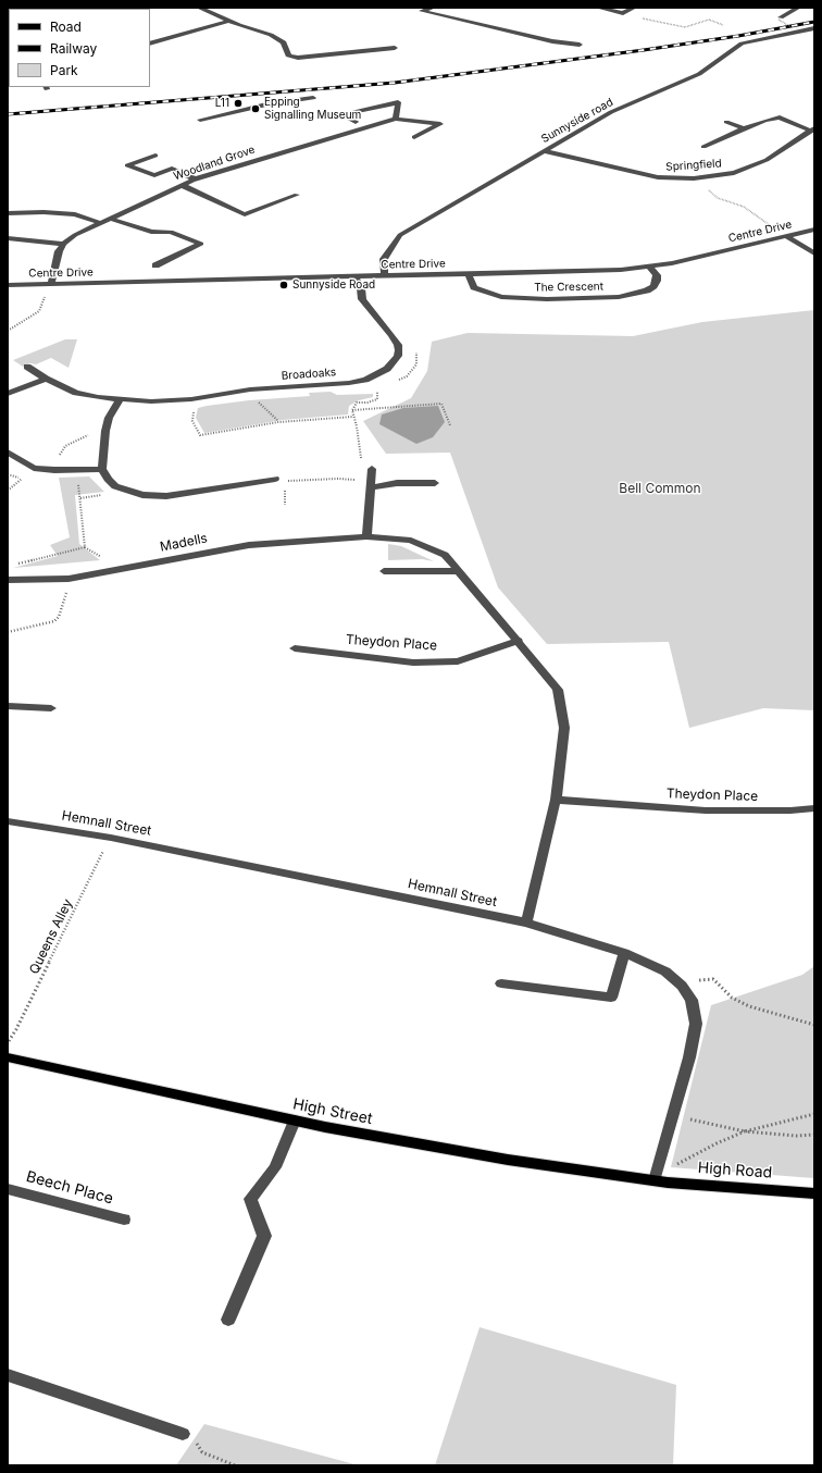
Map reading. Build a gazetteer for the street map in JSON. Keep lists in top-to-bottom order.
{
  "streets": {
    "main road": ["High Street", "High Road"],
    "street": [
      "Sunnyside road",
      "Woodland Grove",
      "Springfield",
      "Centre Drive",
      "The Crescent",
      "Broadoaks",
      "Madells",
      "Theydon Place",
      "Hemnall Street",
      "Beech Place"
    ],
    "path": ["Queens Alley"]
  },
  "crossings": [
    ["Sunnyside road", "Springfield"],
    ["Sunnyside road", "Centre Drive"],
    ["Centre Drive", "The Crescent"],
    ["Centre Drive", "Broadoaks"],
    ["Madells", "Theydon Place"],
    ["Hemnall Street", "Queens Alley"],
    ["Hemnall Street", "High Street"],
    ["Hemnall Street", "High Road"],
    ["High Street", "High Road"]
  ],
  "parks": ["Bell Common"],
  "places": ["L11", "Epping Signalling Museum", "Sunnyside Road"],
  "legend": ["Road", "Railway", "Park"]
}
